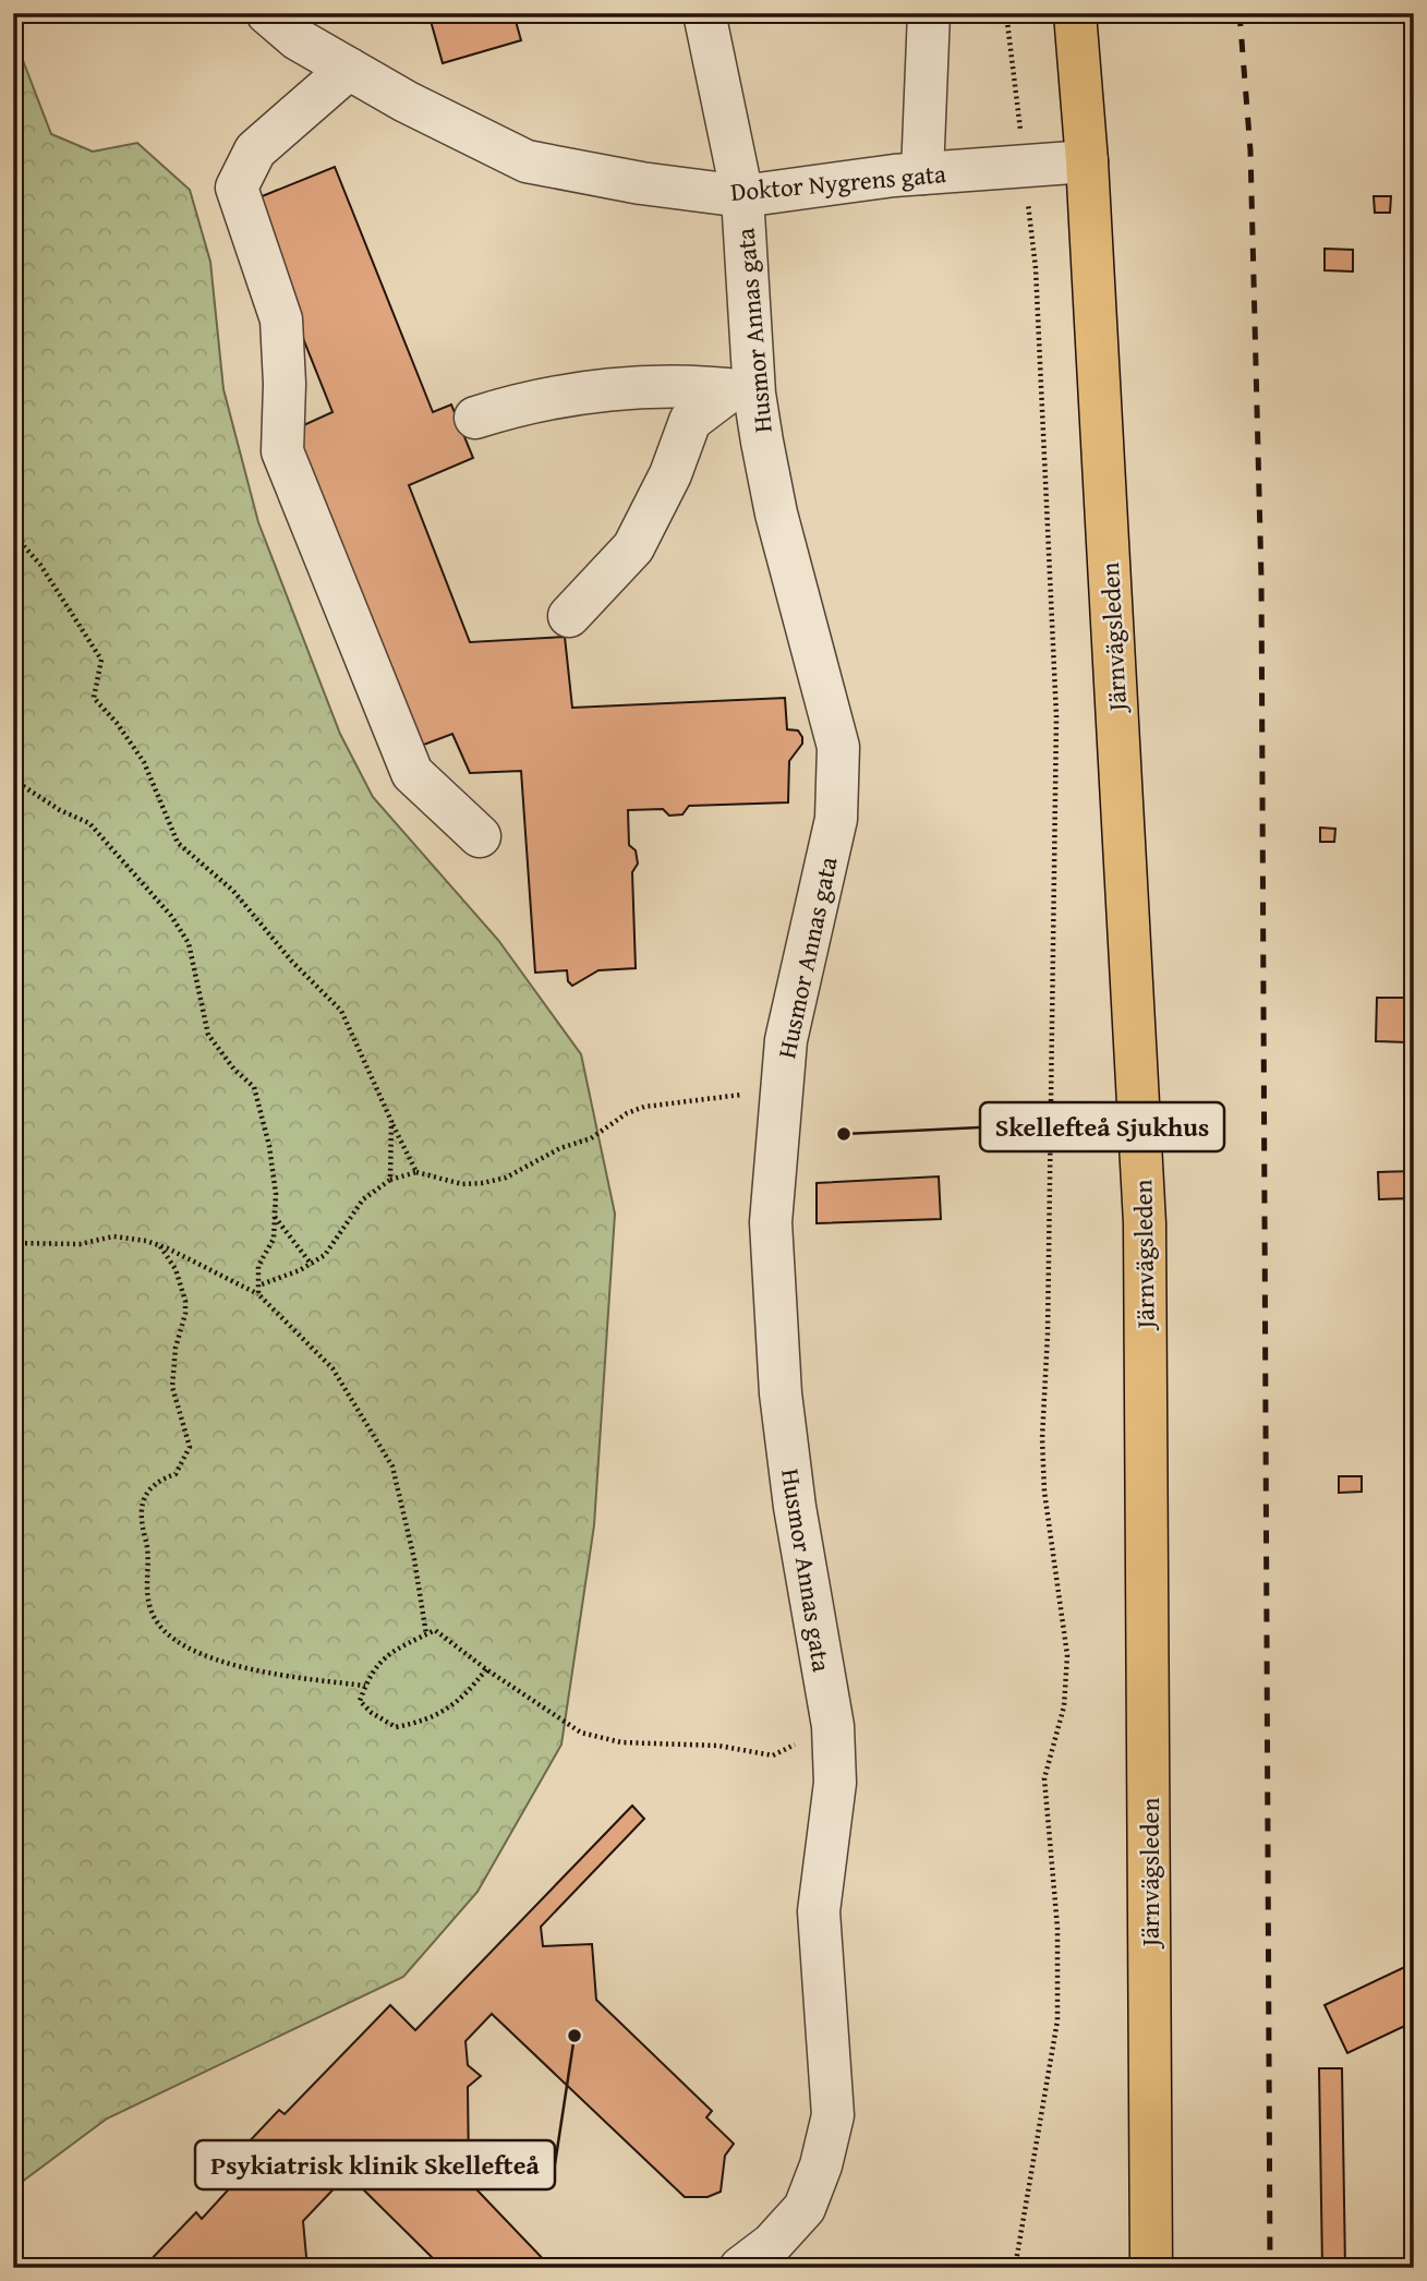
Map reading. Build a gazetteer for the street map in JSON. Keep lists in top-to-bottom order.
{
  "streets": {
    "main road": ["Järnvägsleden"],
    "street": ["Doktor Nygrens gata", "Husmor Annas gata"]
  },
  "crossings": [
    ["Doktor Nygrens gata", "Husmor Annas gata"],
    ["Doktor Nygrens gata", "Järnvägsleden"]
  ],
  "places": ["Skellefteå Sjukhus", "Psykiatrisk klinik Skellefteå"]
}
